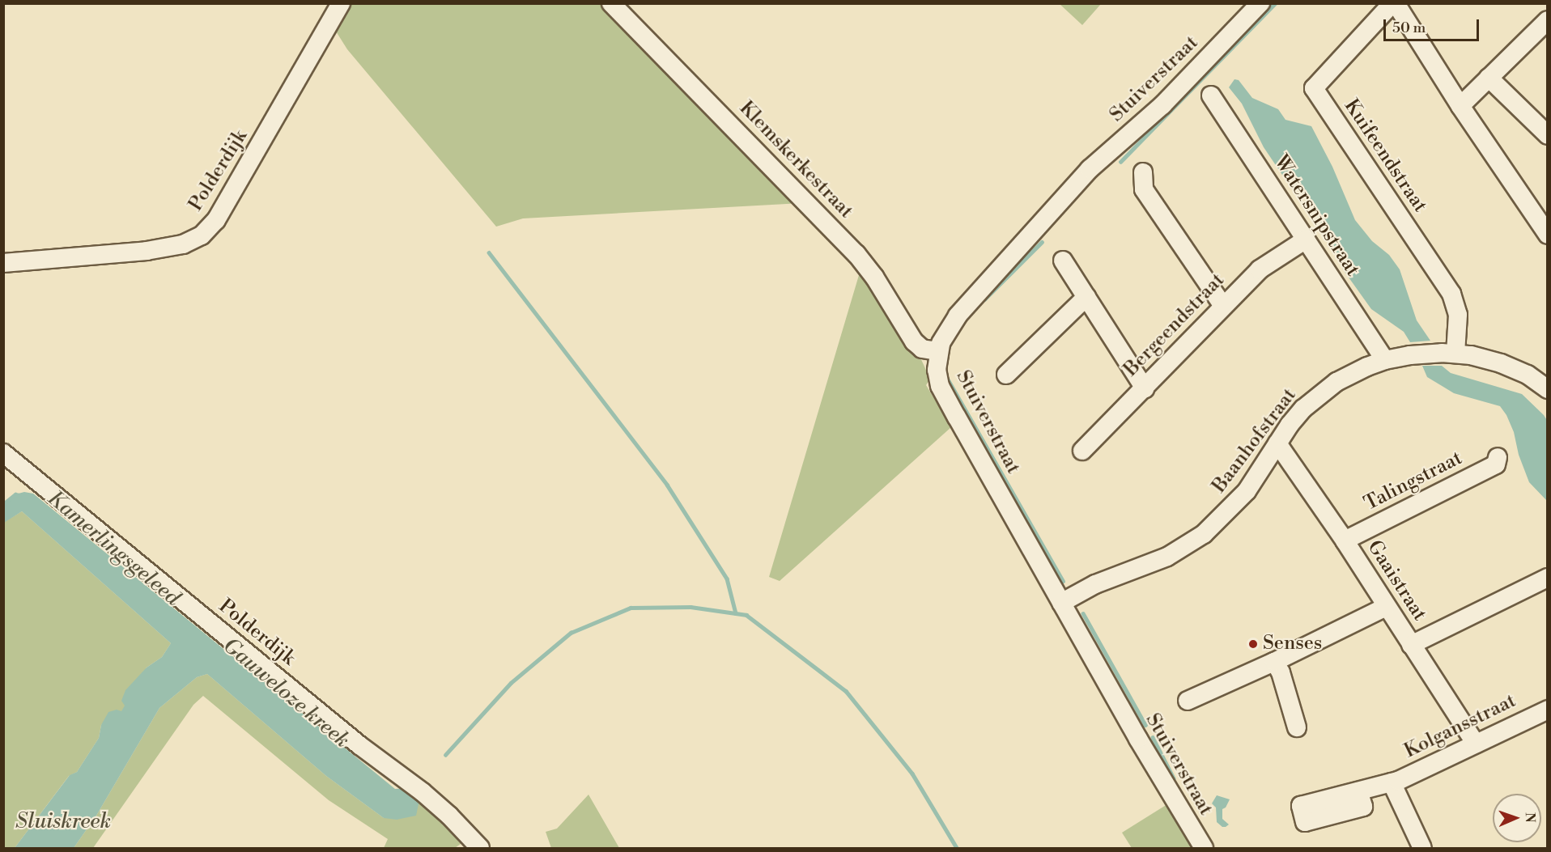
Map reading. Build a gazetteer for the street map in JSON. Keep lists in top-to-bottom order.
{
  "streets": {
    "street": [
      "Stuiverstraat",
      "Kuifeendstraat",
      "Klemskerkestraat",
      "Polderdijk",
      "Watersnipstraat",
      "Bergeendstraat",
      "Baanhofstraat",
      "Talingstraat",
      "Gaaistraat",
      "Kolgansstraat"
    ]
  },
  "crossings": [
    ["Stuiverstraat", "Klemskerkestraat"],
    ["Stuiverstraat", "Baanhofstraat"],
    ["Kuifeendstraat", "Baanhofstraat"],
    ["Watersnipstraat", "Bergeendstraat"],
    ["Watersnipstraat", "Baanhofstraat"],
    ["Baanhofstraat", "Gaaistraat"],
    ["Talingstraat", "Gaaistraat"],
    ["Gaaistraat", "Kolgansstraat"]
  ],
  "water": ["Kamerlingsgeleed", "Gauweloze kreek", "Sluiskreek"],
  "places": ["Senses"],
  "scale_bar": "50 m",
  "north": "right"
}
